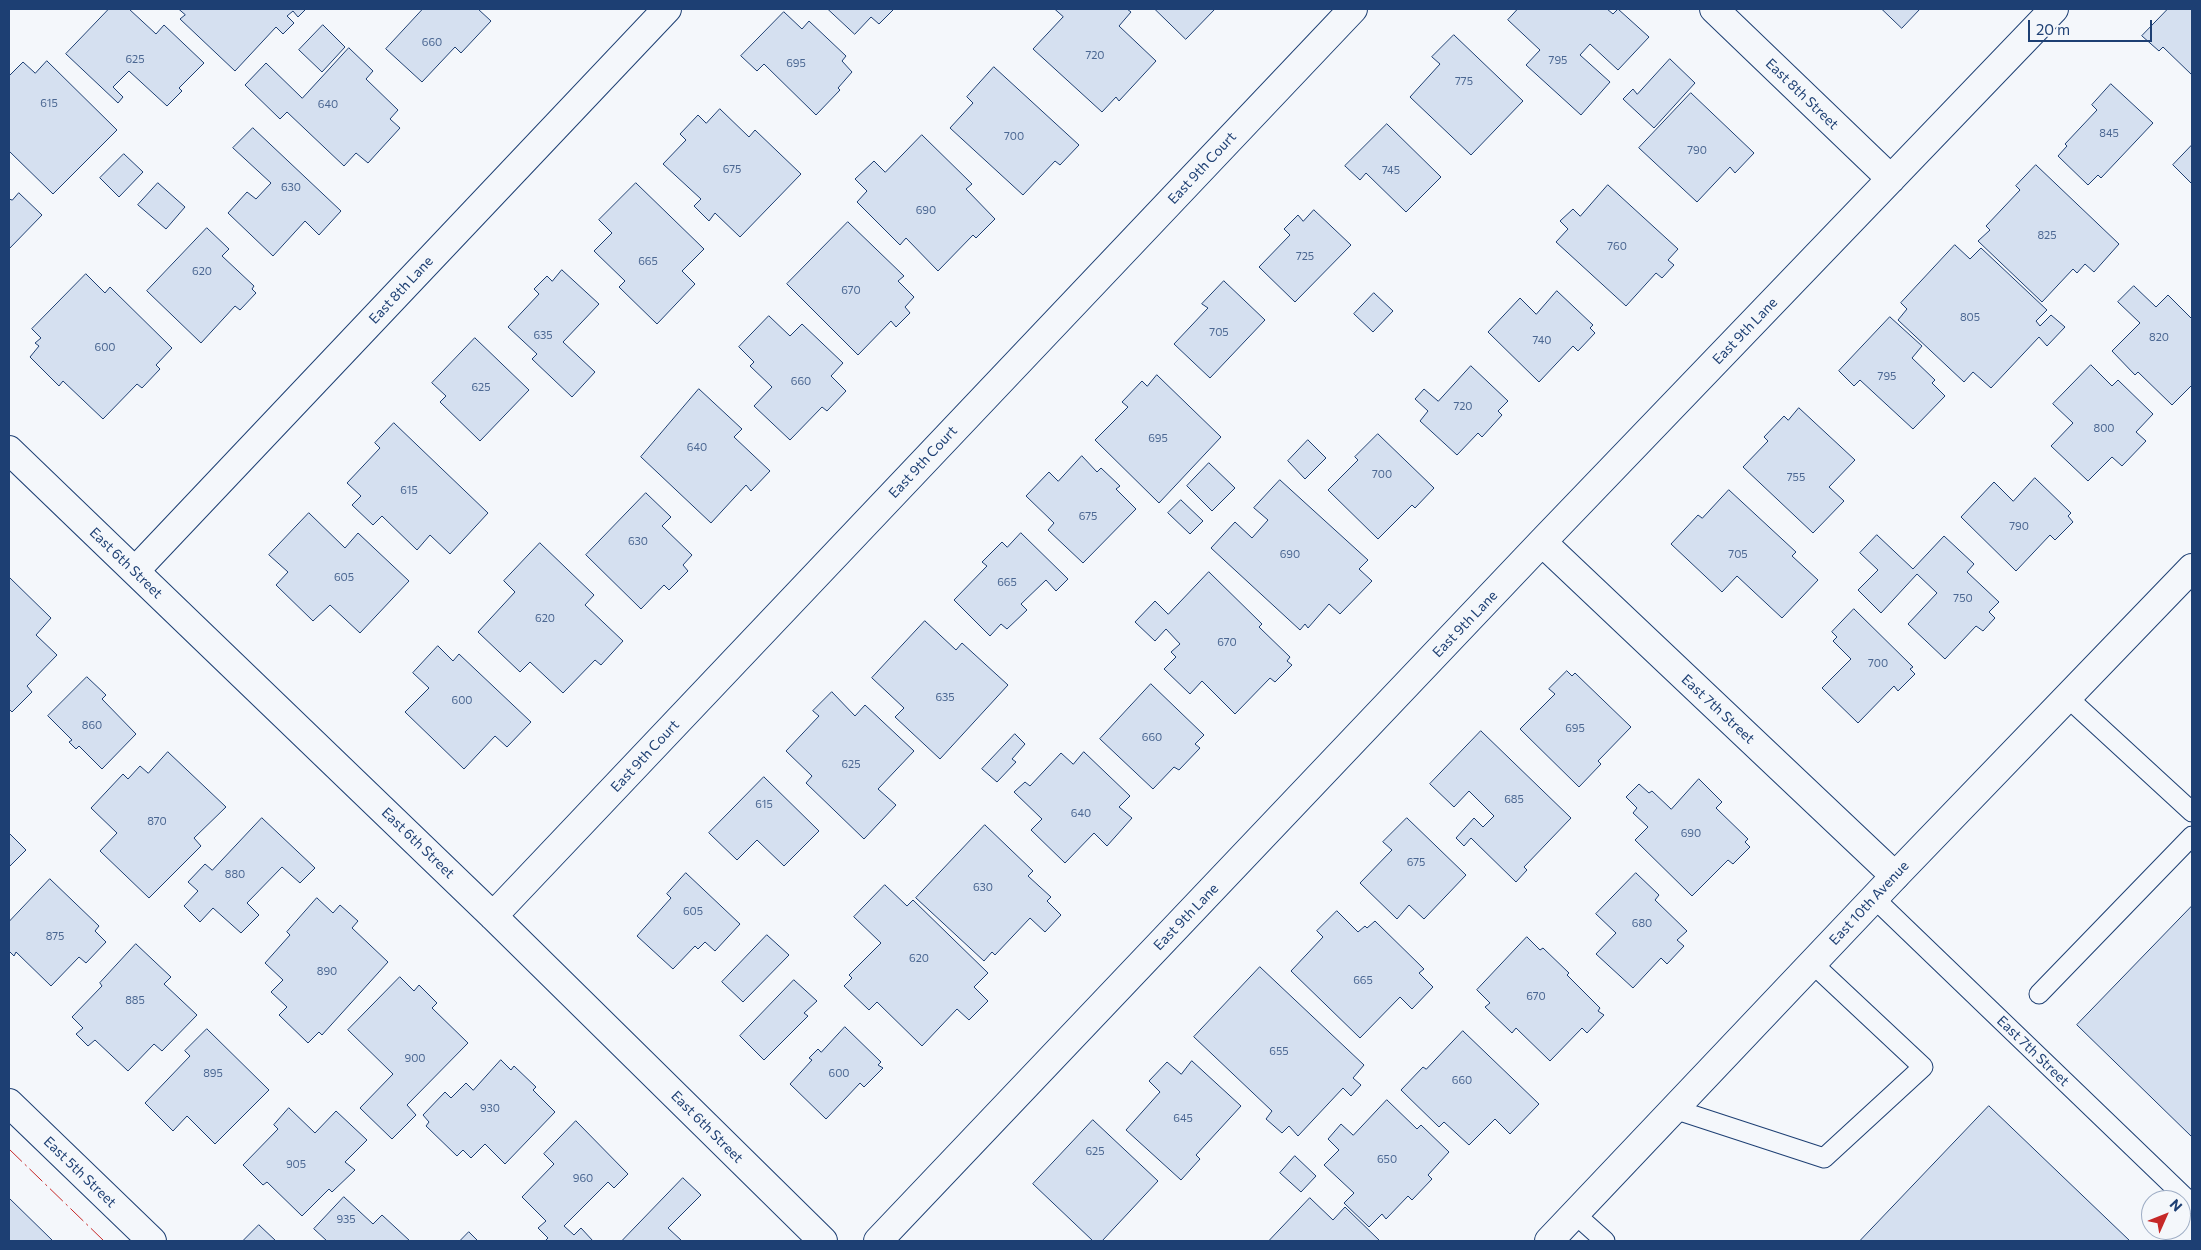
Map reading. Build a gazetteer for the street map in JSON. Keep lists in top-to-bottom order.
{
  "streets": {
    "street": [
      "East 8th Street",
      "East 9th Court",
      "East 8th Lane",
      "East 9th Lane",
      "East 6th Street",
      "East 7th Street",
      "East 10th Avenue",
      "East 5th Street"
    ]
  },
  "crossings": [
    ["East 8th Street", "East 9th Lane"],
    ["East 9th Court", "East 6th Street"],
    ["East 8th Lane", "East 6th Street"],
    ["East 9th Lane", "East 7th Street"],
    ["East 7th Street", "East 10th Avenue"]
  ],
  "house_numbers": [
    "660",
    "720",
    "625",
    "795",
    "695",
    "775",
    "615",
    "640",
    "845",
    "700",
    "790",
    "675",
    "745",
    "630",
    "690",
    "825",
    "760",
    "725",
    "665",
    "620",
    "670",
    "805",
    "705",
    "635",
    "820",
    "740",
    "600",
    "795",
    "660",
    "625",
    "720",
    "800",
    "695",
    "640",
    "700",
    "755",
    "615",
    "675",
    "790",
    "630",
    "690",
    "705",
    "605",
    "665",
    "750",
    "620",
    "670",
    "700",
    "635",
    "600",
    "860",
    "695",
    "660",
    "625",
    "685",
    "615",
    "640",
    "870",
    "690",
    "675",
    "880",
    "630",
    "605",
    "680",
    "875",
    "620",
    "890",
    "665",
    "670",
    "885",
    "655",
    "900",
    "895",
    "600",
    "660",
    "930",
    "645",
    "625",
    "650",
    "905",
    "960",
    "935"
  ],
  "scale_bar": "20 m",
  "north": "top right"
}
